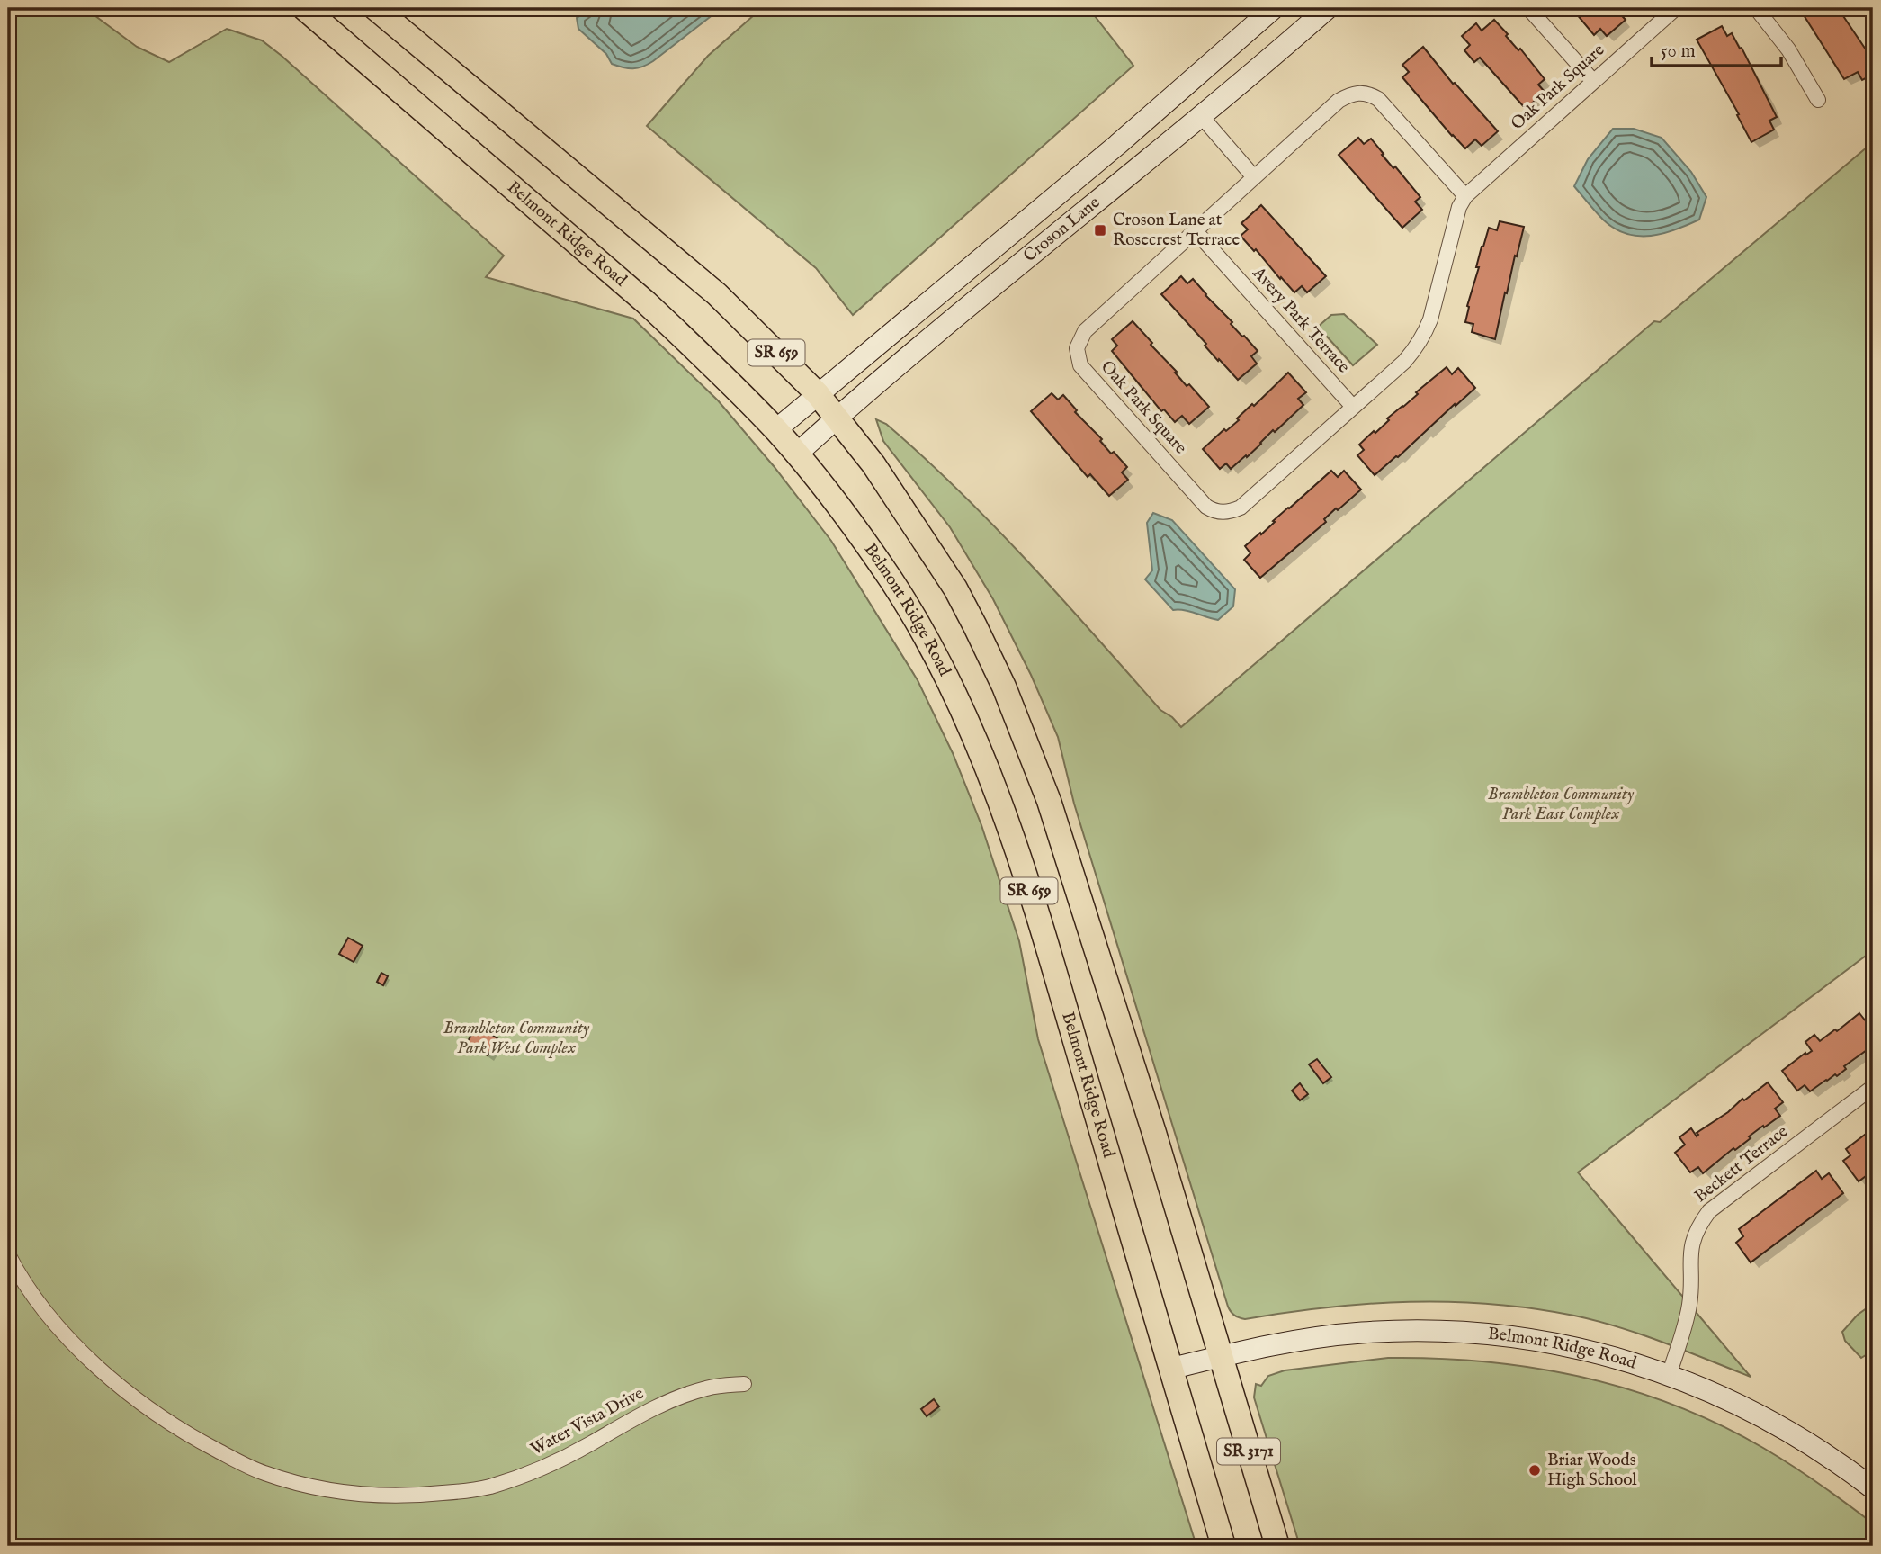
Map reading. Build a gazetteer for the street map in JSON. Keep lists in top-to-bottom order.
{
  "streets": {
    "main road": [
      "Croson Lane",
      "Belmont Ridge Road",
      "SR 659",
      "SR 3171"
    ],
    "street": [
      "Oak Park Square",
      "Avery Park Terrace",
      "Beckett Terrace",
      "Water Vista Drive"
    ]
  },
  "crossings": [
    ["Oak Park Square", "Avery Park Terrace"],
    ["Croson Lane", "Belmont Ridge Road"],
    ["Croson Lane", "SR 659"],
    ["Belmont Ridge Road", "SR 659"],
    ["Belmont Ridge Road", "Beckett Terrace"],
    ["Belmont Ridge Road", "SR 3171"],
    ["SR 659", "SR 3171"]
  ],
  "parks": ["Brambleton Community Park East Complex", "Brambleton Community Park West Complex"],
  "places": {
    "transit": ["Croson Lane at Rosecrest Terrace"],
    "other": ["Briar Woods High School"]
  },
  "scale_bar": "50 m"
}
